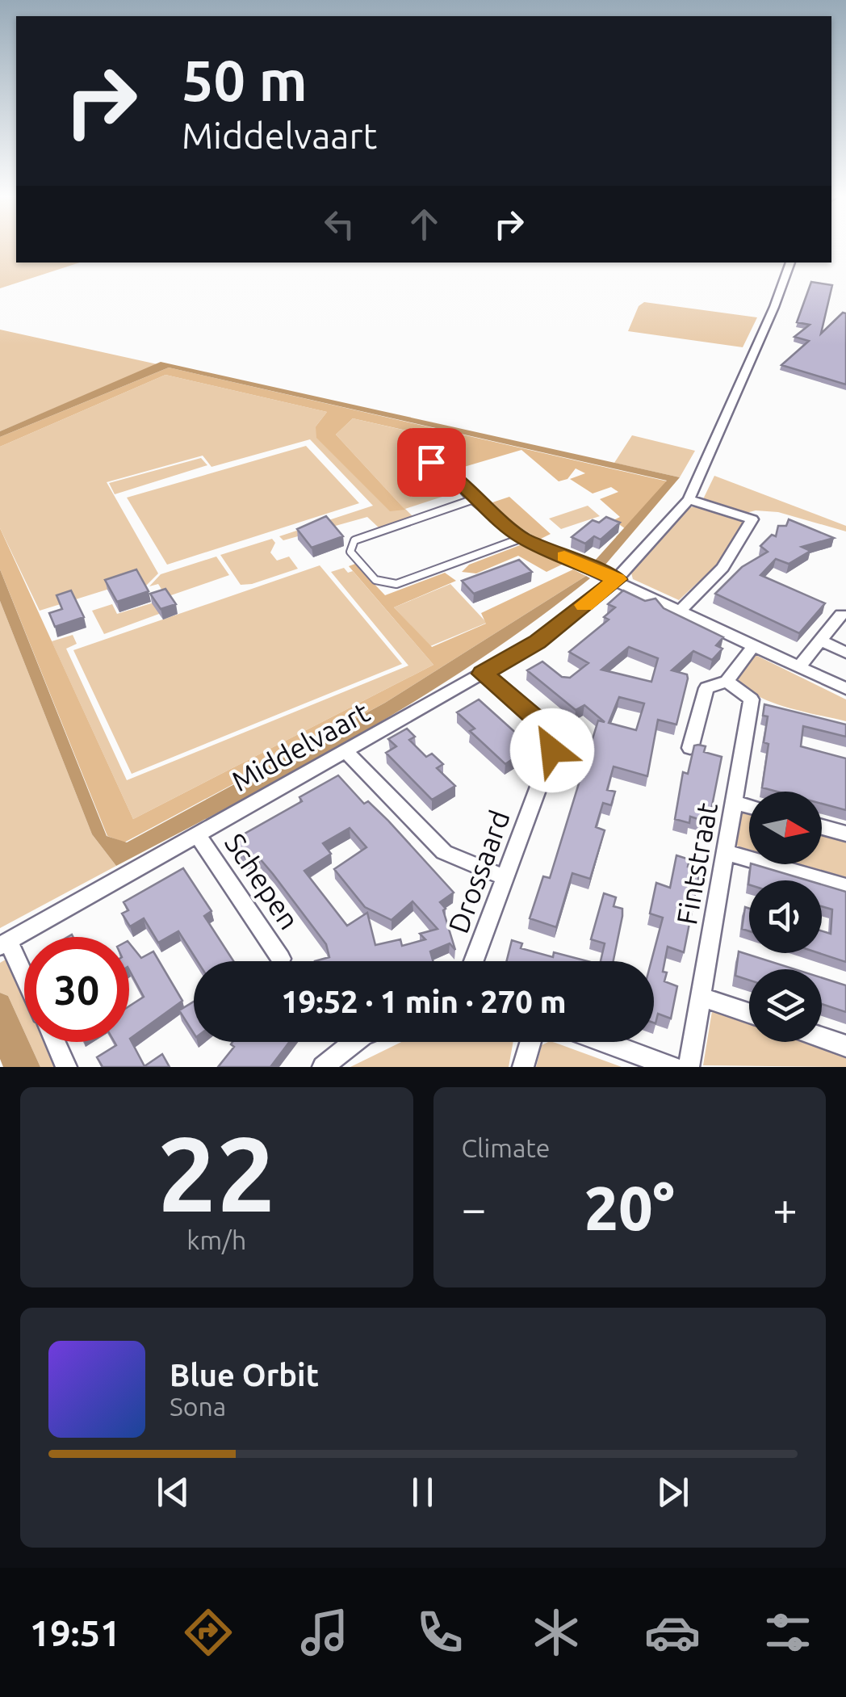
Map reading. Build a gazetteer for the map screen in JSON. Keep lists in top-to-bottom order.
{
  "streets": {
    "street": [
      "Middelvaart",
      "Fintstraat",
      "Drossaard",
      "Schepen"
    ]
  },
  "crossings": [
    ["Middelvaart", "Drossaard"],
    ["Middelvaart", "Schepen"]
  ],
  "north": "right",
  "page": {
    "turn": ["50 m", "Middelvaart"],
    "limit": "30",
    "trip": "19:52 · 1 min · 270 m",
    "tile": [
      ["22", "km/h"],
      "Climate"
    ],
    "heat": ["−", "20°", "+"],
    "song": ["Blue Orbit", "Sona"],
    "tabs": "19:51"
  }
}
